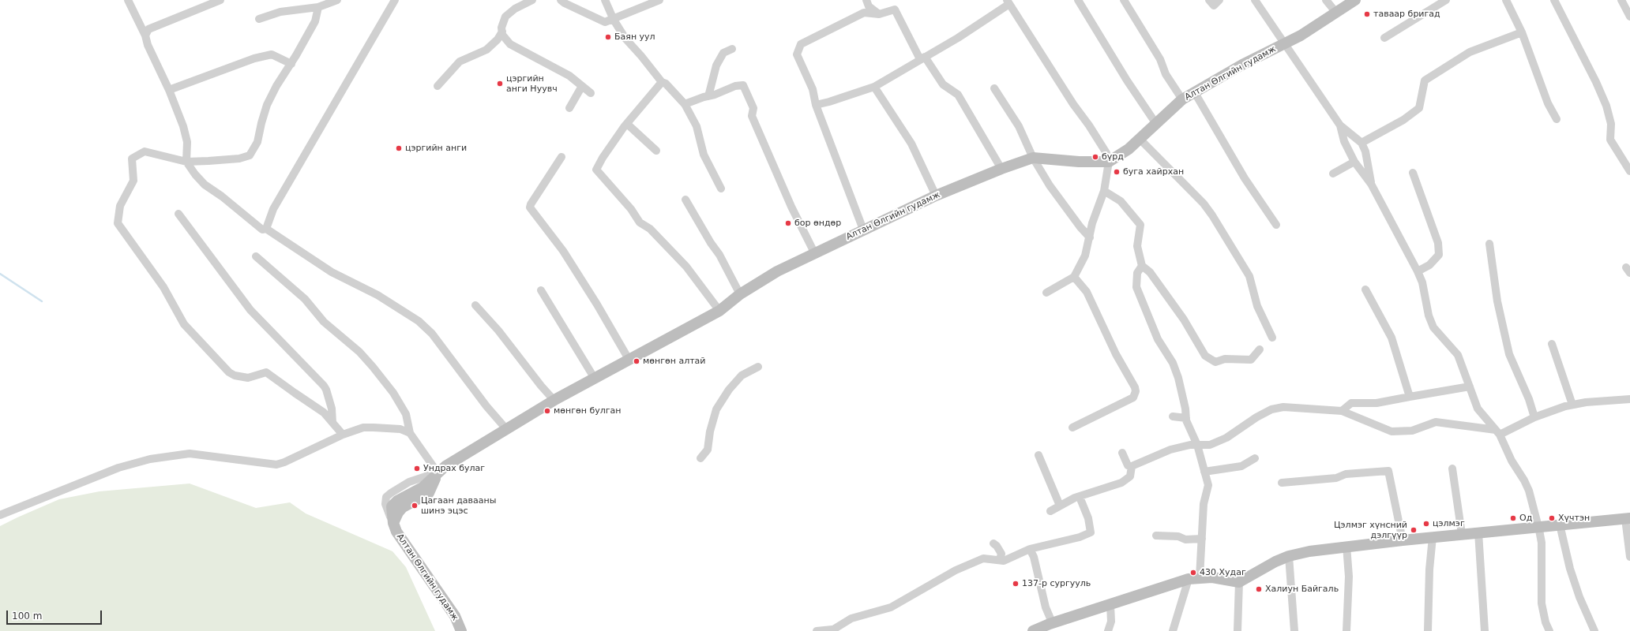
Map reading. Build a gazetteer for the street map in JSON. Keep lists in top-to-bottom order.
{
  "streets": {
    "main road": ["Алтан Өлгийн гудамж"]
  },
  "places": [
    "таваар бригад",
    "Баян уул",
    "цэргийн анги Нуувч",
    "цэргийн анги",
    "бүрд",
    "буга хайрхан",
    "бор өндөр",
    "мөнгөн алтай",
    "мөнгөн булган",
    "Ундрах булаг",
    "Цагаан давааны шинэ эцэс",
    "Од",
    "Хүчтэн",
    "цэлмэг",
    "Цэлмэг хүнсний дэлгүүр",
    "430 Худаг",
    "137-р сургууль",
    "Халиун Байгаль"
  ],
  "scale_bar": "100 m"
}
